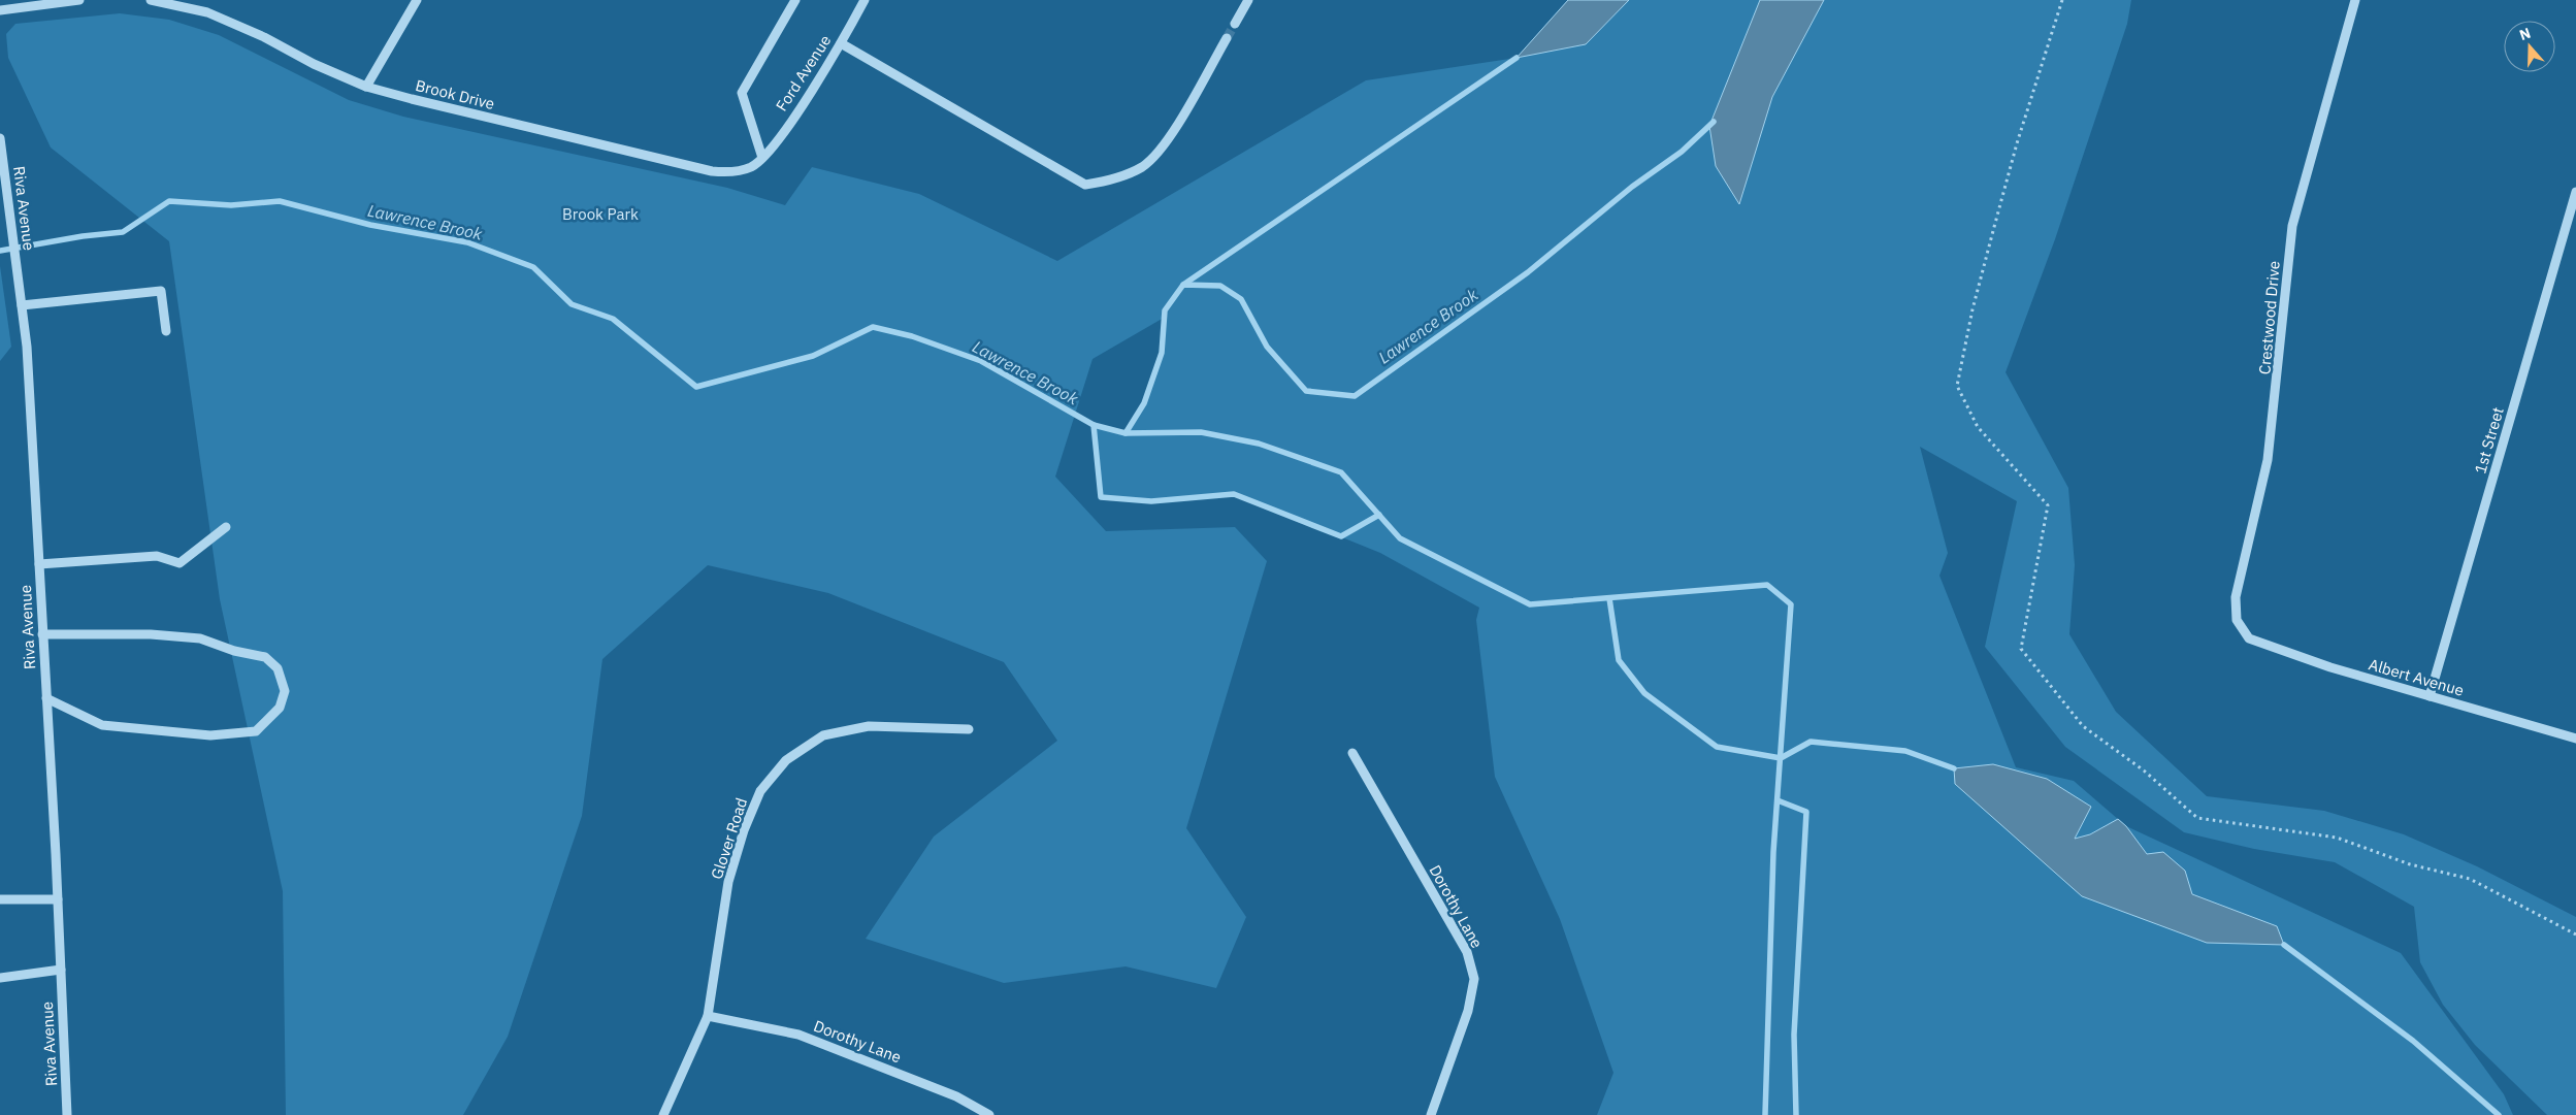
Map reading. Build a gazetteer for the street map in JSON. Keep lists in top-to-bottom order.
{
  "streets": {
    "street": [
      "Ford Avenue",
      "Brook Drive",
      "Riva Avenue",
      "Crestwood Drive",
      "1st Street",
      "Albert Avenue",
      "Glover Road",
      "Dorothy Lane"
    ]
  },
  "crossings": [
    ["Ford Avenue", "Brook Drive"],
    ["Crestwood Drive", "Albert Avenue"],
    ["1st Street", "Albert Avenue"],
    ["Glover Road", "Dorothy Lane"]
  ],
  "water": ["Lawrence Brook"],
  "parks": ["Brook Park"],
  "north": "top"
}
